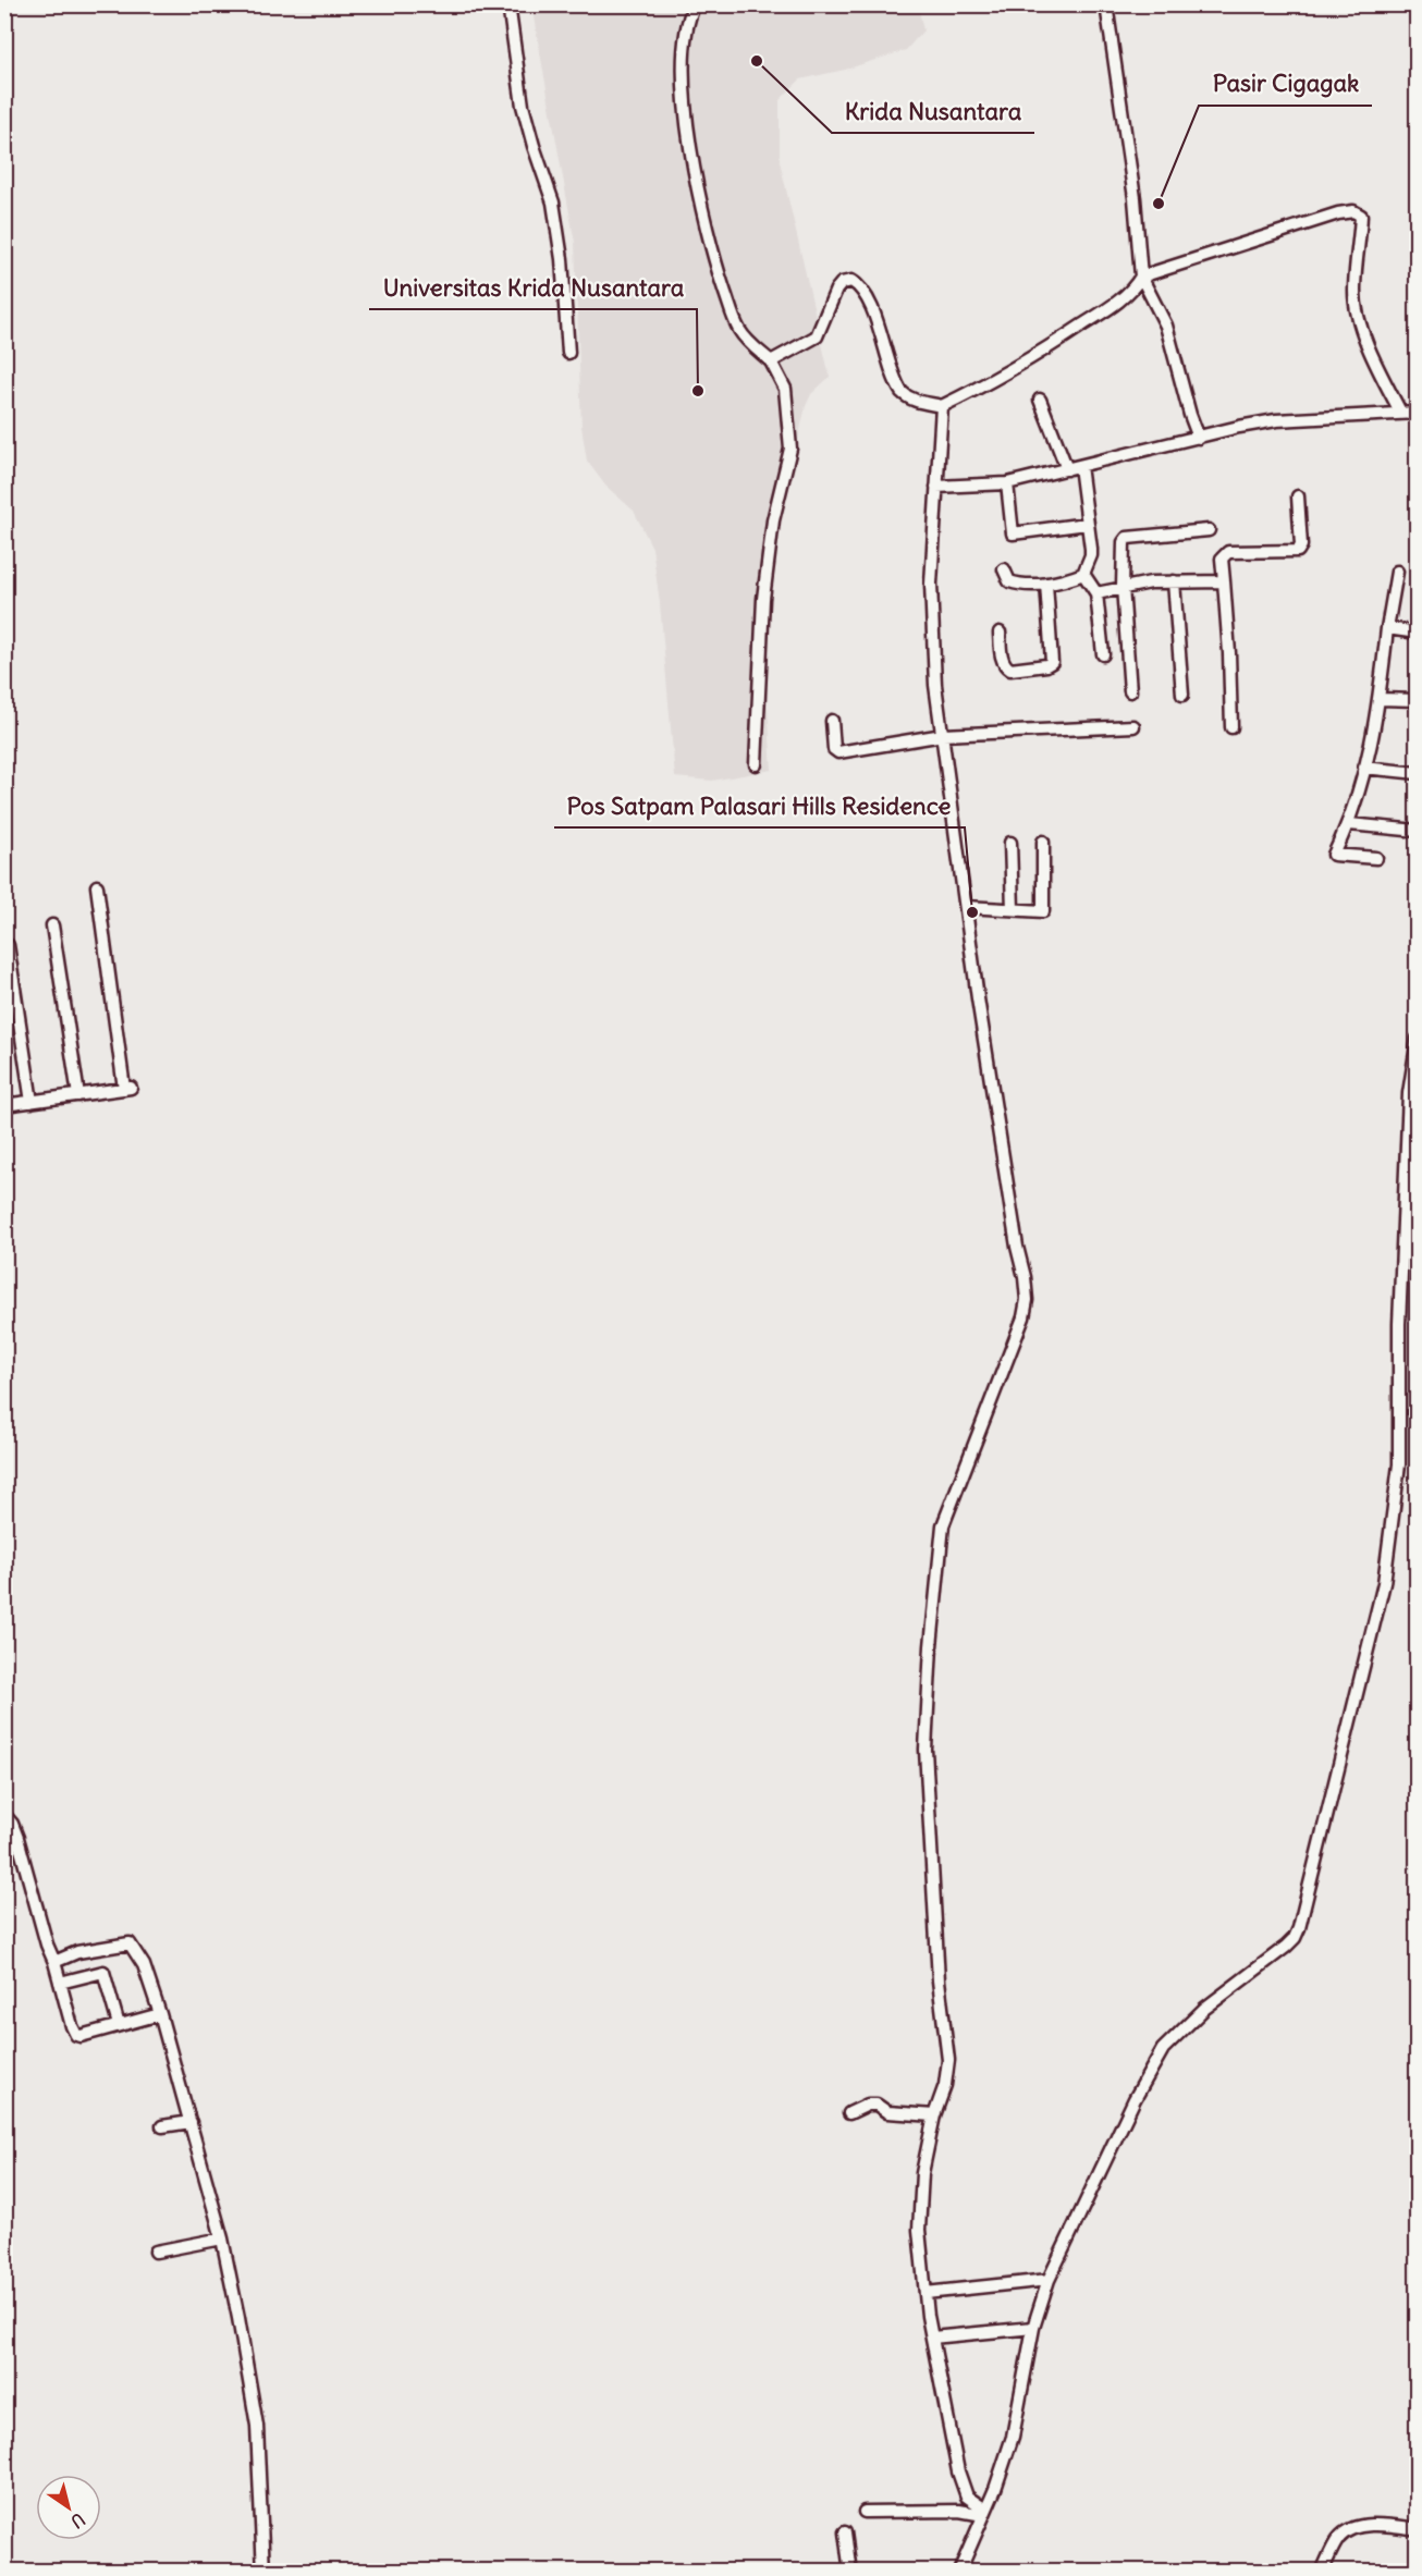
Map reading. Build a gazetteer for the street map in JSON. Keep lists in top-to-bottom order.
{
  "places": [
    "Krida Nusantara",
    "Pasir Cigagak",
    "Universitas Krida Nusantara",
    "Pos Satpam Palasari Hills Residence"
  ],
  "north": "bottom right"
}
